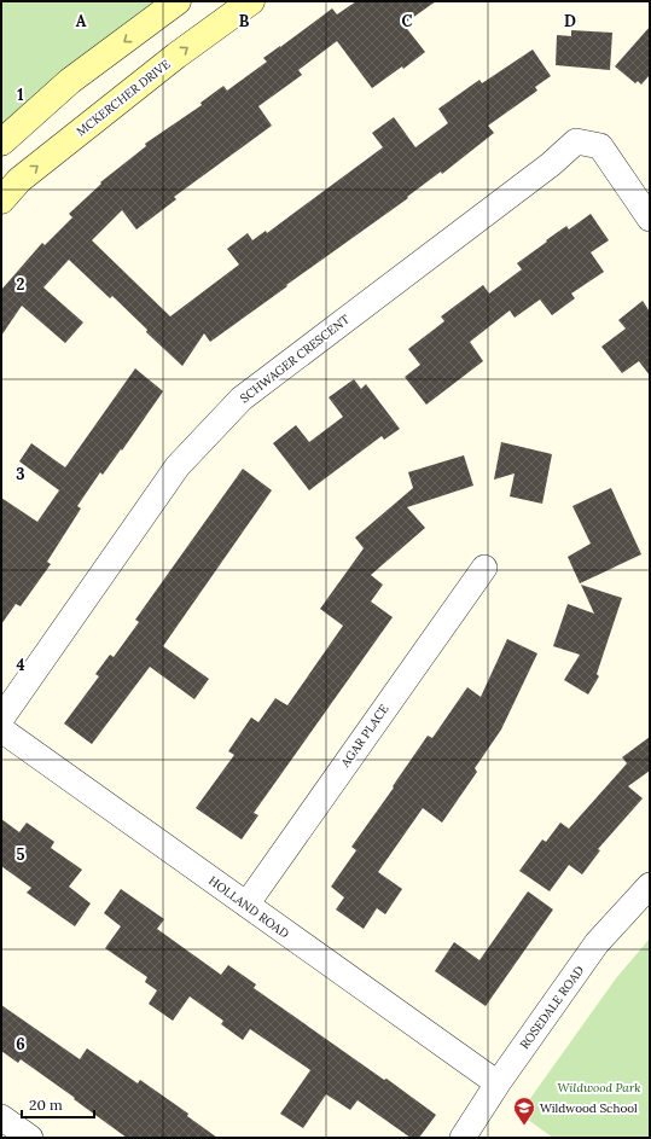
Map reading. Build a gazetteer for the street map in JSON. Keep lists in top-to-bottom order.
{
  "streets": {
    "main road": ["MCKERCHER DRIVE"],
    "street": [
      "SCHWAGER CRESCENT",
      "AGAR PLACE",
      "HOLLAND ROAD",
      "ROSEDALE ROAD"
    ]
  },
  "crossings": [
    ["AGAR PLACE", "HOLLAND ROAD"],
    ["HOLLAND ROAD", "ROSEDALE ROAD"]
  ],
  "parks": ["Wildwood Park"],
  "places": {
    "school or university": ["Wildwood School"]
  },
  "scale_bar": "20 m",
  "grid": {
    "columns": [
      "A",
      "B",
      "C",
      "D"
    ],
    "rows": [
      "1",
      "2",
      "3",
      "4",
      "5",
      "6"
    ]
  }
}
